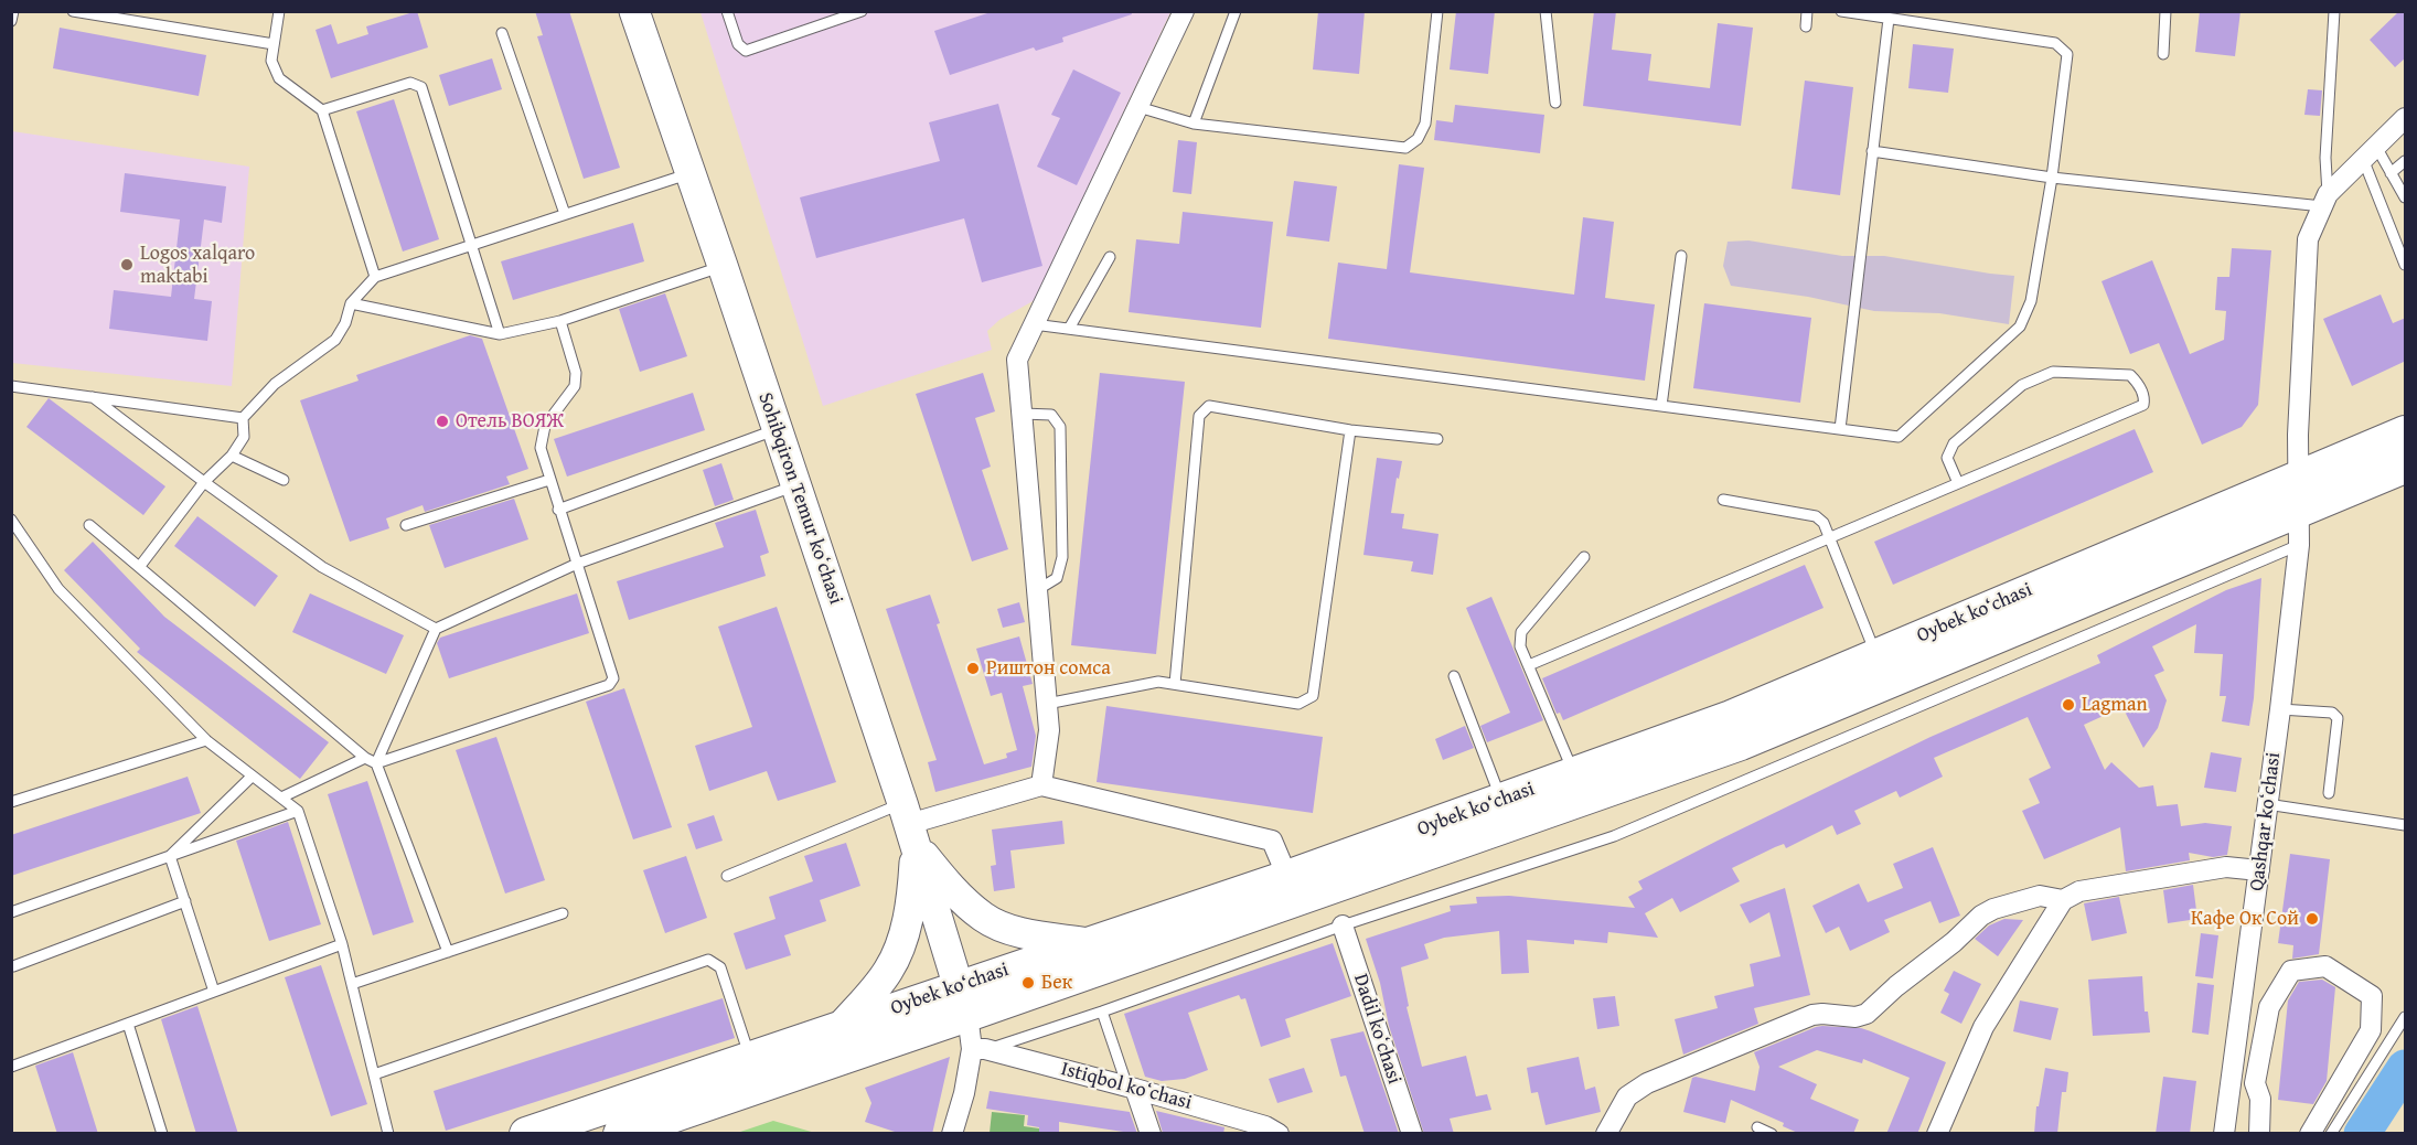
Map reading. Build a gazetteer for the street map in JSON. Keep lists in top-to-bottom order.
{
  "streets": {
    "main road": ["Sohibqiron Temur koʻchasi", "Oybek ko‘chasi"],
    "street": ["Qashqar koʻchasi", "Dadil koʻchasi", "Istiqbol koʻchasi"]
  },
  "crossings": [
    ["Sohibqiron Temur koʻchasi", "Oybek ko‘chasi"],
    ["Oybek ko‘chasi", "Qashqar koʻchasi"]
  ],
  "places": [
    "Logos xalqaro maktabi",
    "Отель ВОЯЖ",
    "Риштон сомса",
    "Lagman",
    "Кафе Ок Сой",
    "Бек"
  ]
}
